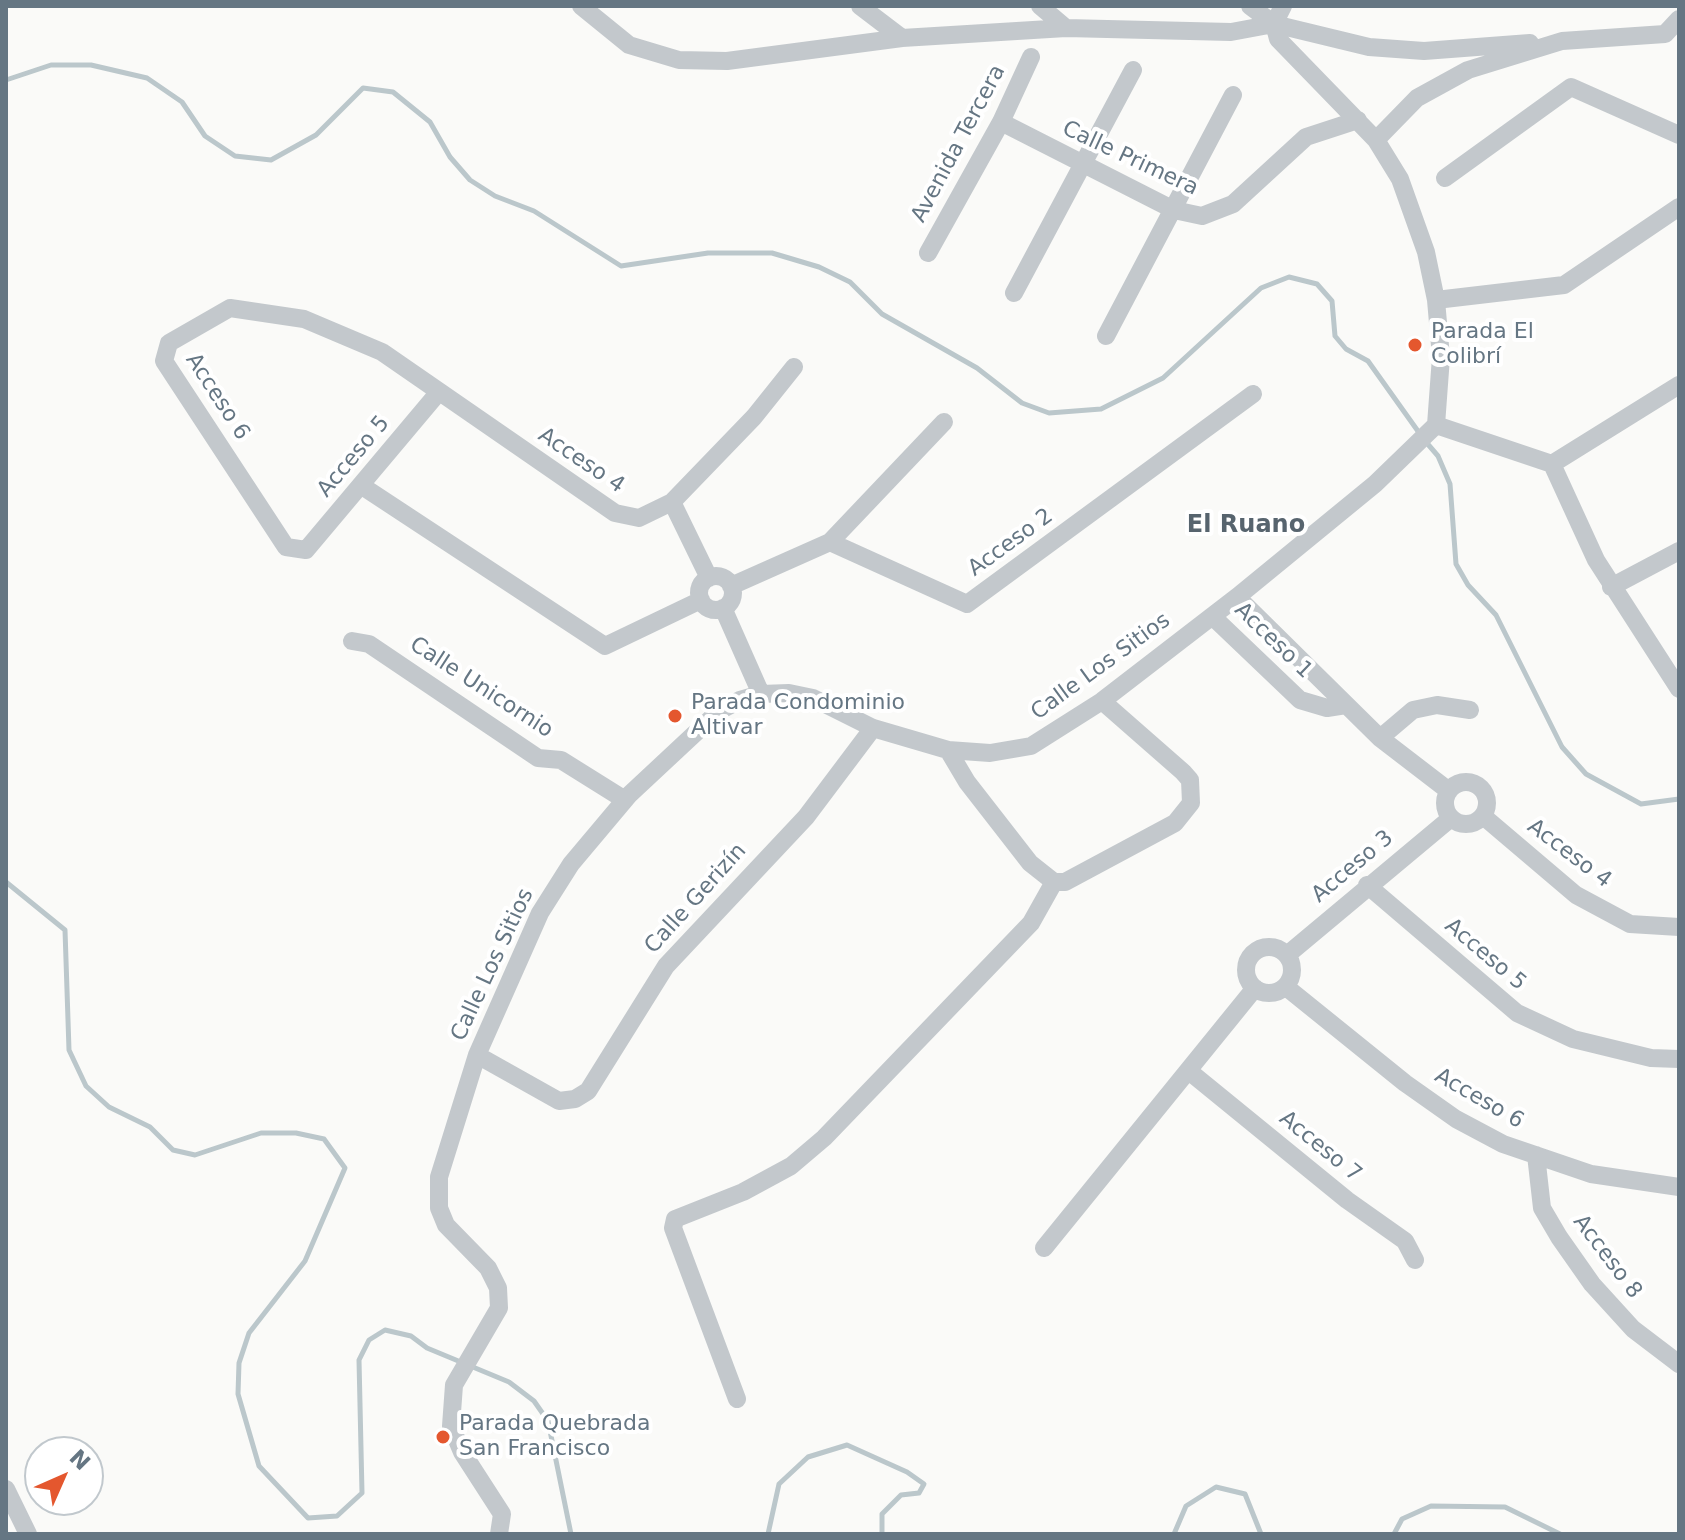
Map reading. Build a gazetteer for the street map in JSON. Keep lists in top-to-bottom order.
{
  "streets": {
    "street": [
      "Avenida Tercera",
      "Calle Primera",
      "Acceso 6",
      "Acceso 5",
      "Acceso 4",
      "Acceso 2",
      "Acceso 1",
      "Calle Los Sitios",
      "Calle Unicornio",
      "Acceso 3",
      "Calle Gerizín",
      "Acceso 7",
      "Acceso 8"
    ]
  },
  "crossings": [
    ["Avenida Tercera", "Calle Primera"],
    ["Acceso 6", "Acceso 5"],
    ["Acceso 6", "Acceso 4"],
    ["Acceso 6", "Acceso 3"],
    ["Acceso 6", "Acceso 8"],
    ["Acceso 5", "Acceso 4"],
    ["Acceso 5", "Acceso 3"],
    ["Acceso 4", "Acceso 1"],
    ["Acceso 4", "Acceso 3"],
    ["Acceso 1", "Calle Los Sitios"],
    ["Acceso 1", "Acceso 3"],
    ["Calle Los Sitios", "Calle Unicornio"],
    ["Calle Los Sitios", "Calle Gerizín"]
  ],
  "districts": ["El Ruano"],
  "places": ["Parada El Colibrí", "Parada Condominio Altivar", "Parada Quebrada San Francisco"],
  "north": "top right"
}
